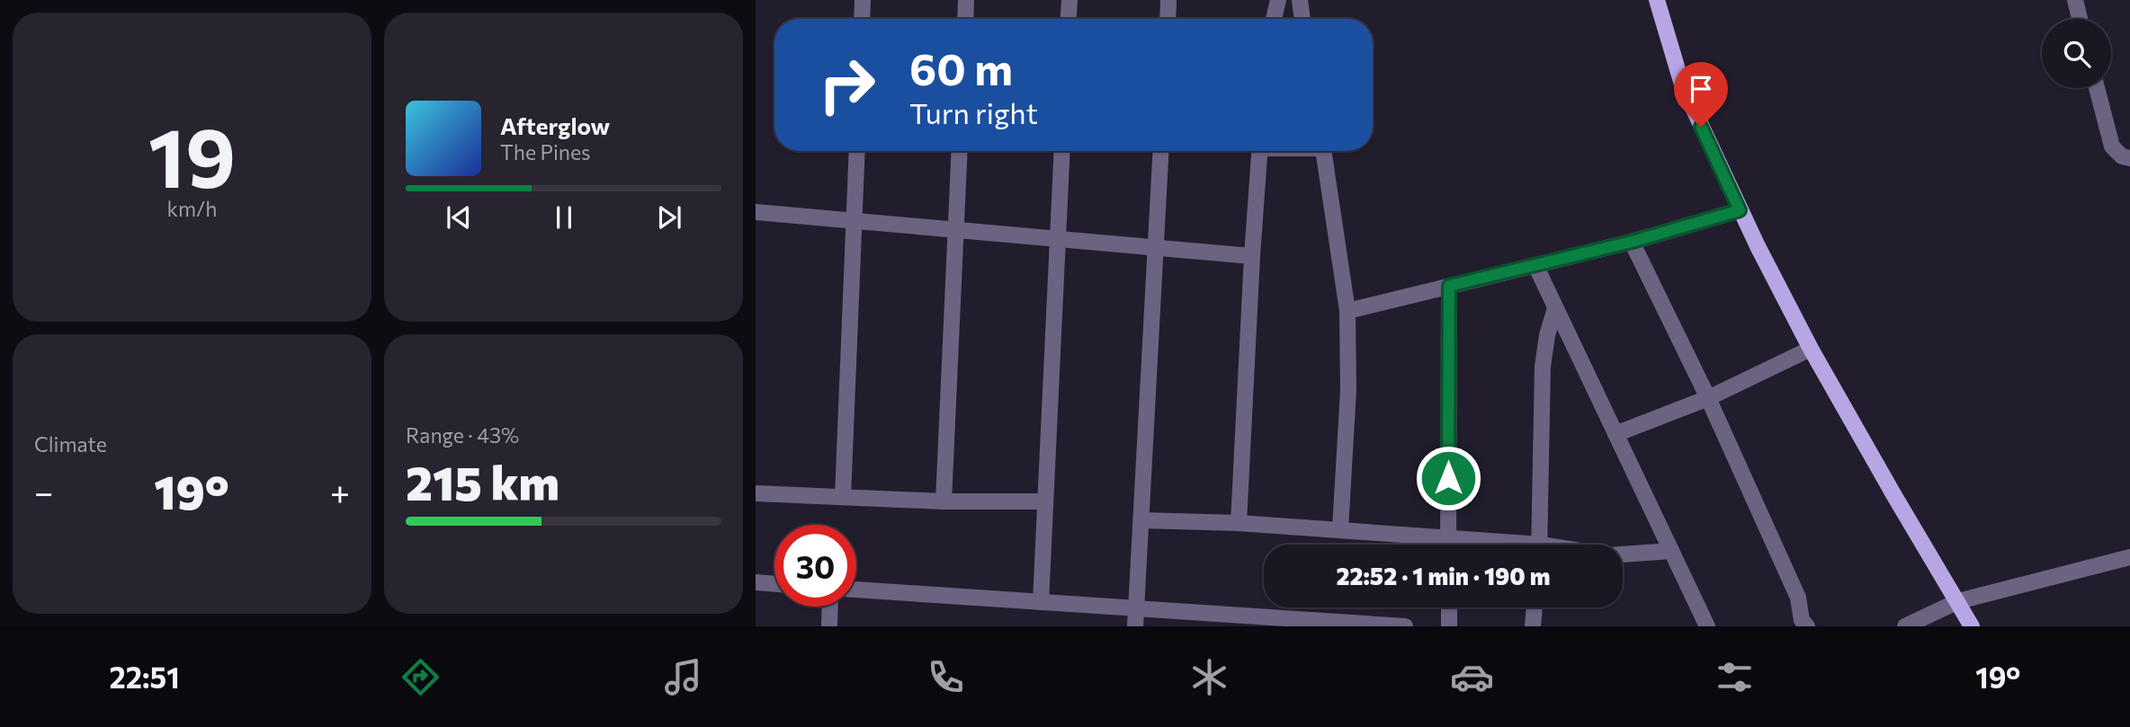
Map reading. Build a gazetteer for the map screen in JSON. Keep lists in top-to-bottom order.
{
  "page": {
    "tile": [
      ["19", "km/h"],
      "Climate",
      ["Range · 43%", "215 km"]
    ],
    "turn": ["60 m", "Turn right"],
    "song": ["Afterglow", "The Pines"],
    "heat": ["−", "19°", "+"],
    "limit": "30",
    "trip": "22:52 · 1 min · 190 m",
    "tabs": ["22:51", "19°"]
  }
}
